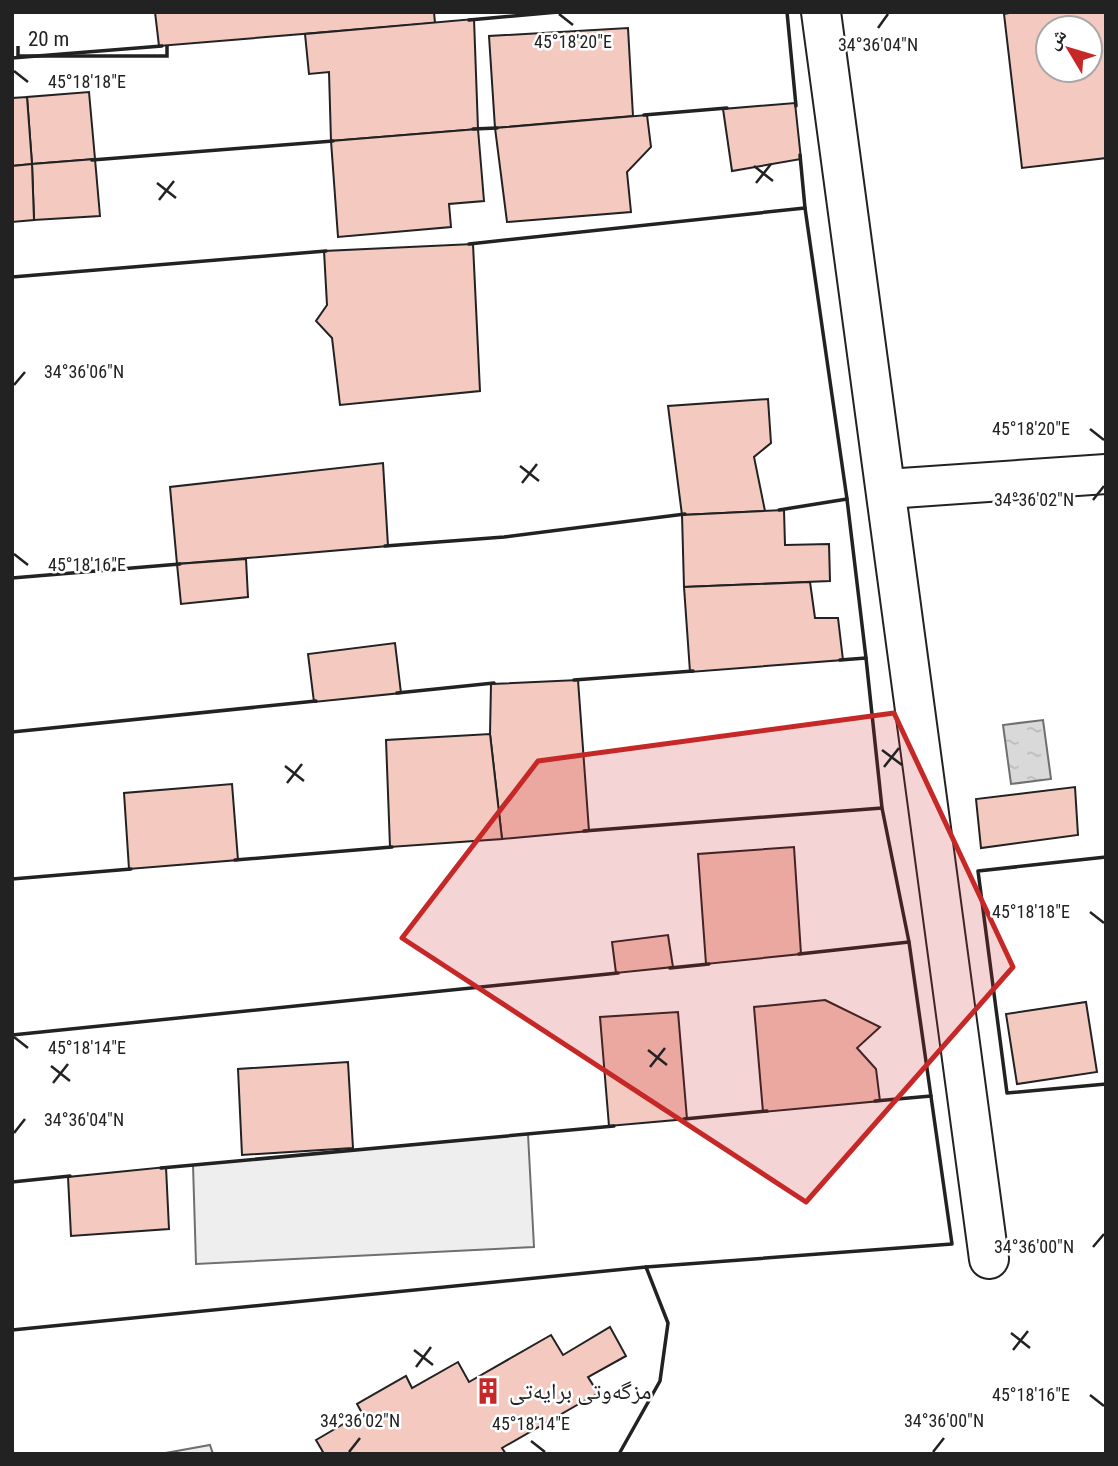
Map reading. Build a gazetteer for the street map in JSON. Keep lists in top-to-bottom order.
{
  "places": {
    "building": ["مزگەوتی برایەتی"]
  },
  "scale_bar": "20 m",
  "north": "top left",
  "coordinates": [
    "45°18'20\"E",
    "34°36'04\"N",
    "45°18'18\"E",
    "34°36'06\"N",
    "34°36'02\"N",
    "45°18'16\"E",
    "45°18'14\"E",
    "34°36'00\"N"
  ]
}
